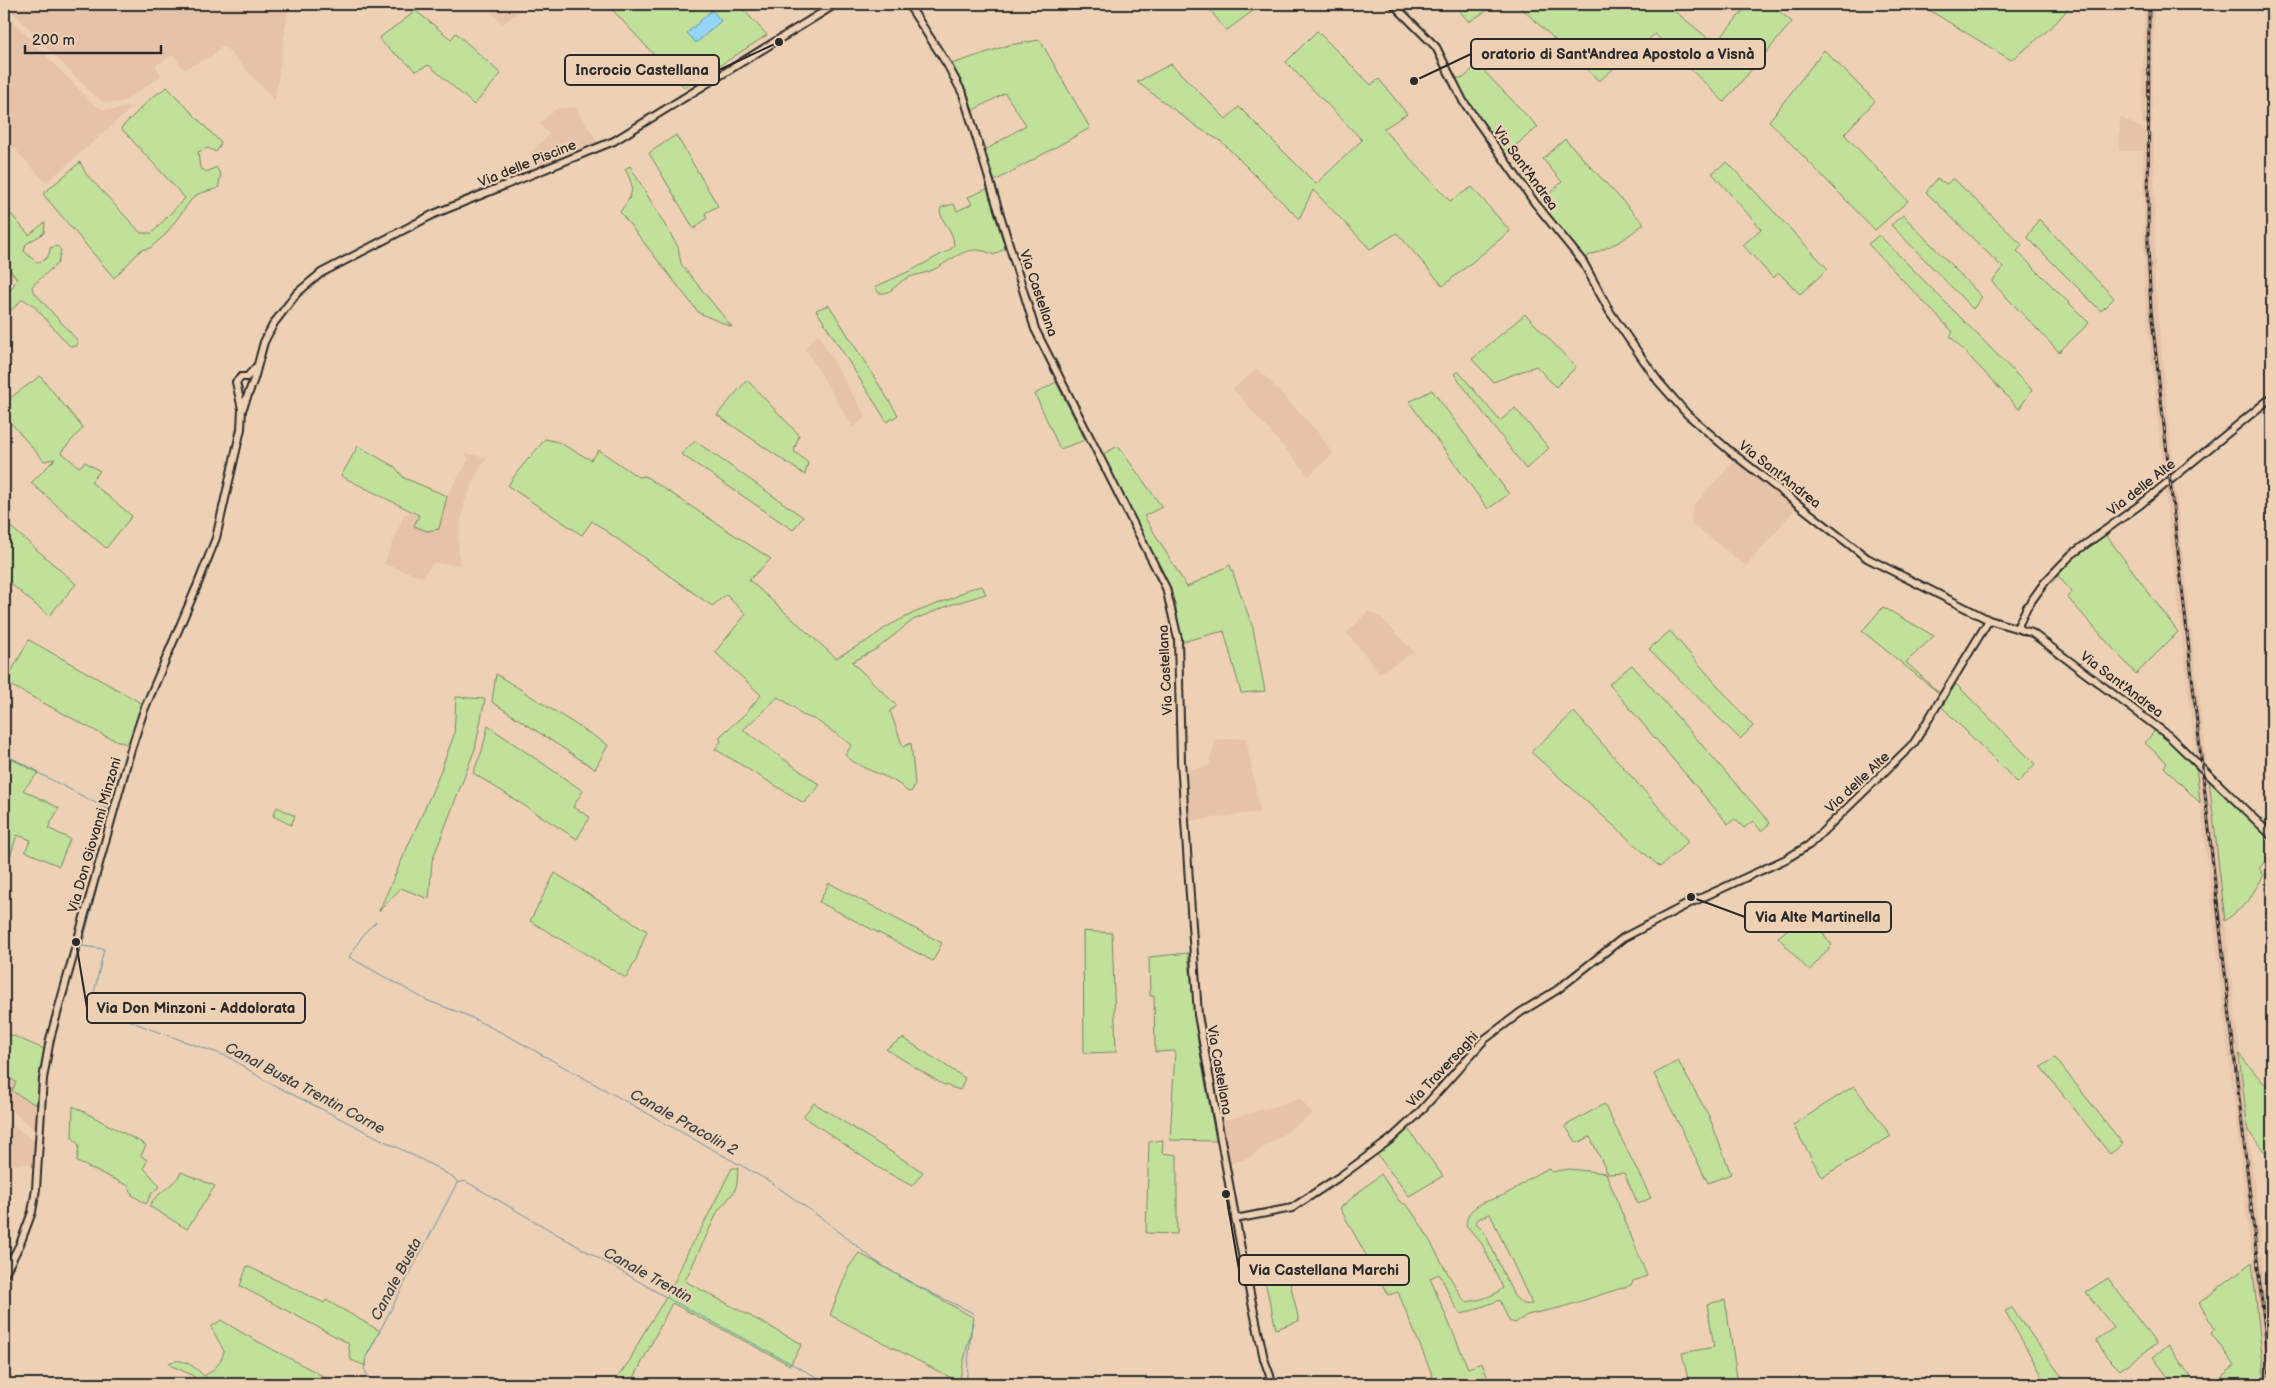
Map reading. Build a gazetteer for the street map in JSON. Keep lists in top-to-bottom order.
{
  "streets": {
    "street": [
      "Via delle Piscine",
      "Via Sant'Andrea",
      "Via Castellana",
      "Via delle Alte",
      "Via Don Giovanni Minzoni",
      "Via Traversaghi"
    ]
  },
  "crossings": [
    ["Via delle Piscine", "Via Don Giovanni Minzoni"],
    ["Via Sant'Andrea", "Via delle Alte"],
    ["Via Castellana", "Via Traversaghi"],
    ["Via delle Alte", "Via Traversaghi"]
  ],
  "water": [
    "Canal Busta Trentin Corne",
    "Canale Pracolin 2",
    "Canale Trentin",
    "Canale Busta"
  ],
  "places": [
    "Incrocio Castellana",
    "oratorio di Sant'Andrea Apostolo a Visnà",
    "Via Alte Martinella",
    "Via Don Minzoni - Addolorata",
    "Via Castellana Marchi"
  ],
  "scale_bar": "200 m"
}
